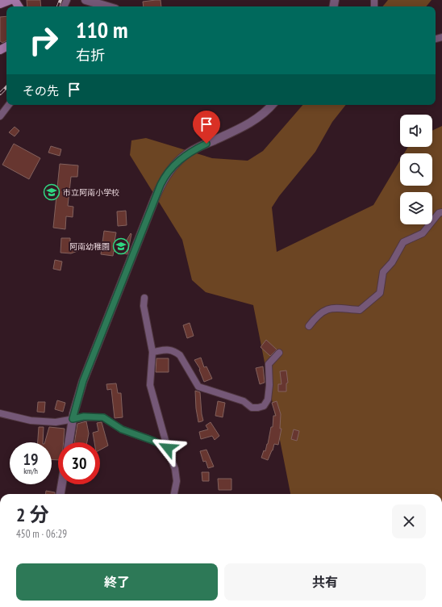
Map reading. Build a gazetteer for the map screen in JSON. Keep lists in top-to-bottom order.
{
  "places": {
    "school or university": ["市立阿南小学校", "阿南幼稚園"]
  },
  "page": {
    "turn": ["110 m", "右折"],
    "then": "その先",
    "speed": "19 km/h",
    "limit": "30",
    "heading": ["2 分", "450 m · 06:29"],
    "buttons": ["終了", "共有"]
  }
}
